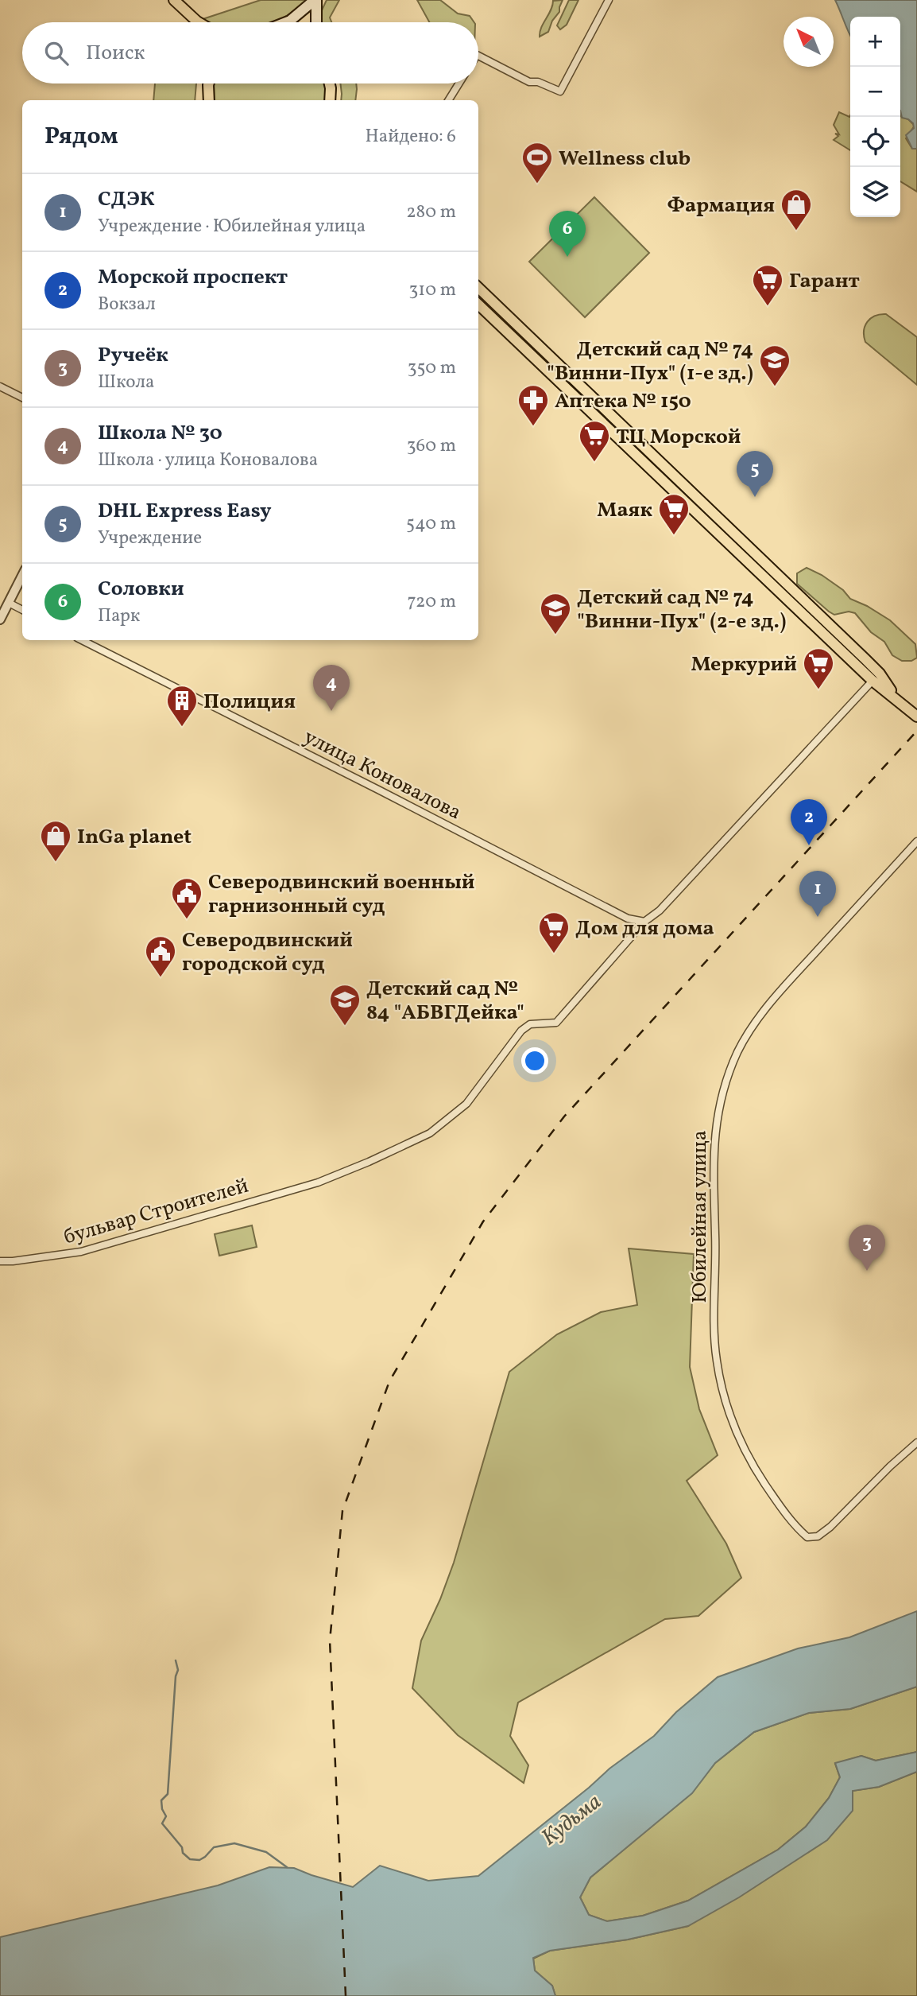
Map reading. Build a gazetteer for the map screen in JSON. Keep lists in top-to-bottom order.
{
  "streets": {
    "street": ["улица Коновалова", "бульвар Строителей", "Юбилейная улица"]
  },
  "crossings": [
    ["улица Коновалова", "бульвар Строителей"]
  ],
  "water": ["Кудьма"],
  "places": {
    "sports": ["Wellness club"],
    "shop": ["Фармация", "InGa planet"],
    "supermarket": [
      "Гарант",
      "ТЦ Морской",
      "Маяк",
      "Меркурий",
      "Дом для дома"
    ],
    "school or university": ["Детский сад № 74 \"Винни-Пух\" (1-е зд.)", "Детский сад № 74 \"Винни-Пух\" (2-е зд.)", "Детский сад № 84 \"АБВГДейка\""],
    "pharmacy": ["Аптека № 150"],
    "building": ["Полиция"],
    "public building": ["Северодвинский военный гарнизонный суд", "Северодвинский городской суд"]
  },
  "north": "top left",
  "page": {
    "map_buttons": ["+", "−"],
    "search": "Поиск",
    "heading": ["Рядом", "Найдено: 6"],
    "list": [
      {
        "mark": "1",
        "name": "СДЭК",
        "note": "Учреждение · Юбилейная улица",
        "value": "280 m"
      },
      {
        "mark": "2",
        "name": "Морской проспект",
        "note": "Вокзал",
        "value": "310 m"
      },
      {
        "mark": "3",
        "name": "Ручеёк",
        "note": "Школа",
        "value": "350 m"
      },
      {
        "mark": "4",
        "name": "Школа № 30",
        "note": "Школа · улица Коновалова",
        "value": "360 m"
      },
      {
        "mark": "5",
        "name": "DHL Express Easy",
        "note": "Учреждение",
        "value": "540 m"
      },
      {
        "mark": "6",
        "name": "Соловки",
        "note": "Парк",
        "value": "720 m"
      }
    ],
    "pins": [
      "6",
      "5",
      "4",
      "2",
      "1",
      "3"
    ]
  }
}
